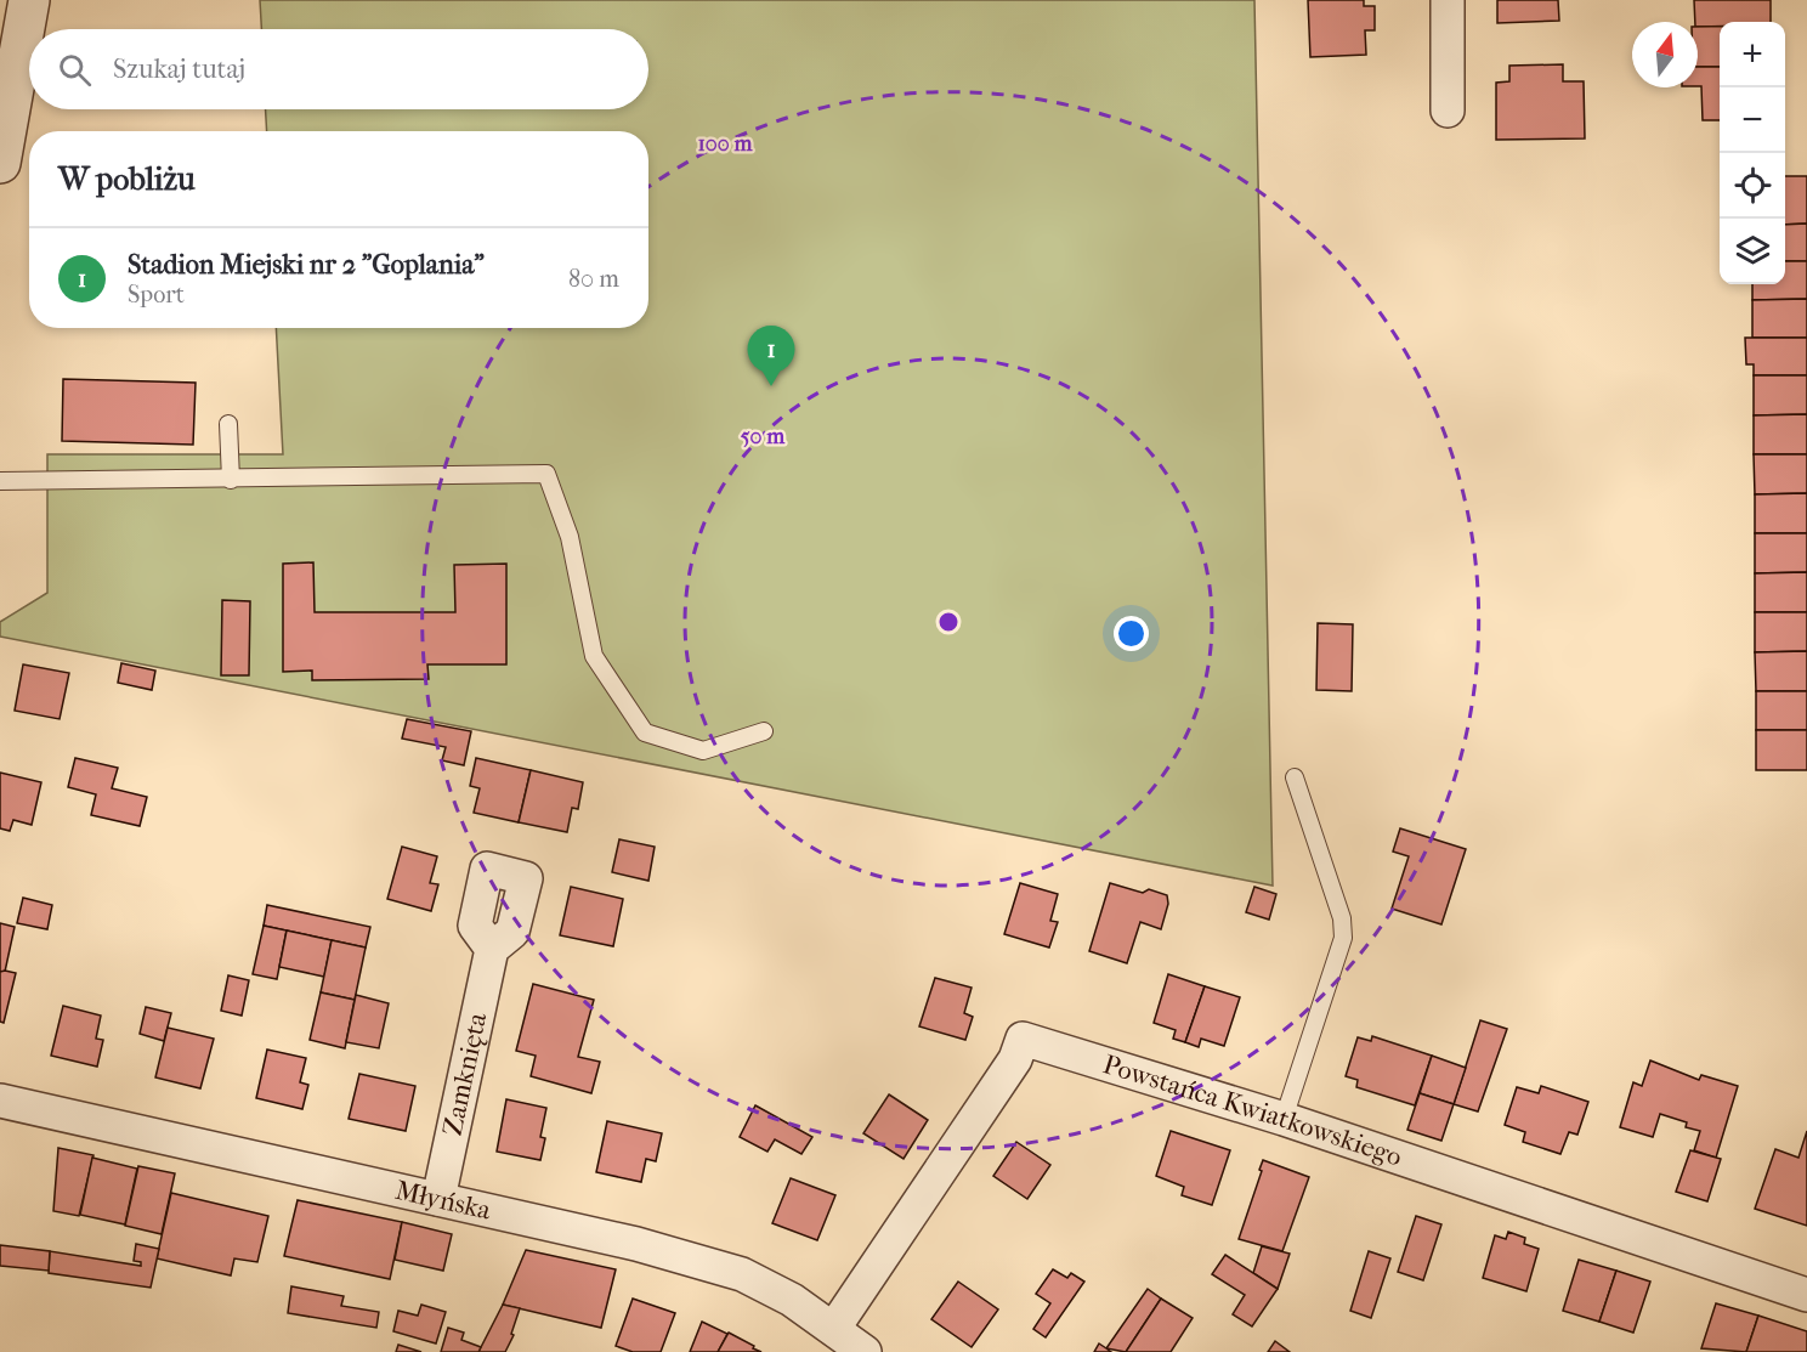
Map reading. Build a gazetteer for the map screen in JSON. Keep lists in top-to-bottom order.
{
  "streets": {
    "street": ["Zamknięta", "Powstańca Kwiatkowskiego", "Młyńska"]
  },
  "crossings": [
    ["Zamknięta", "Młyńska"],
    ["Powstańca Kwiatkowskiego", "Młyńska"]
  ],
  "north": "top",
  "page": {
    "map_buttons": ["+", "−"],
    "search": "Szukaj tutaj",
    "heading": "W pobliżu",
    "list": [
      {
        "mark": "1",
        "name": "Stadion Miejski nr 2 \"Goplania\"",
        "note": "Sport",
        "value": "80 m"
      }
    ],
    "pins": "1"
  },
  "rings": ["100 m", "50 m"]
}
